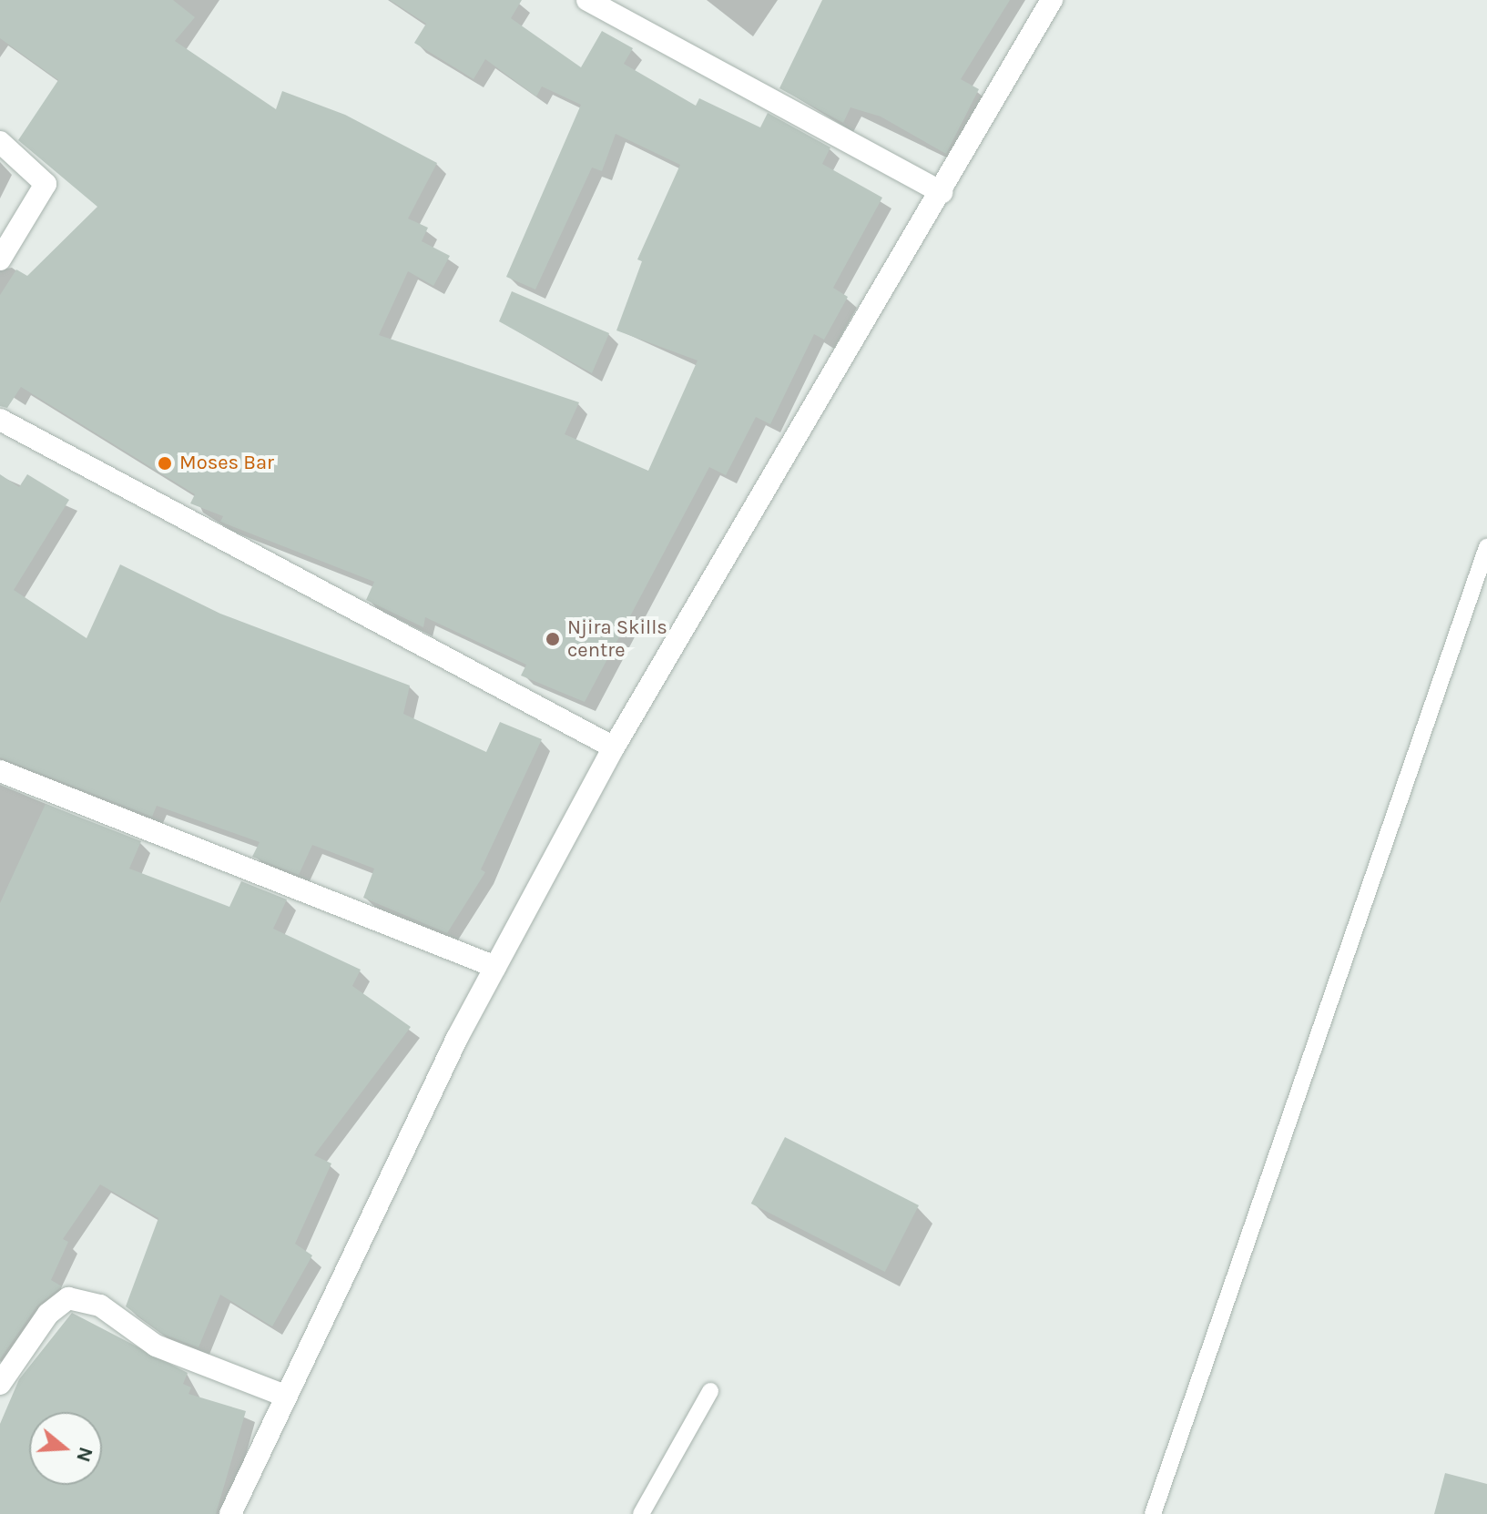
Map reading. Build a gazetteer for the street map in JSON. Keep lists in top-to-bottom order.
{
  "places": ["Moses Bar", "Njira Skills centre"],
  "north": "right"
}
